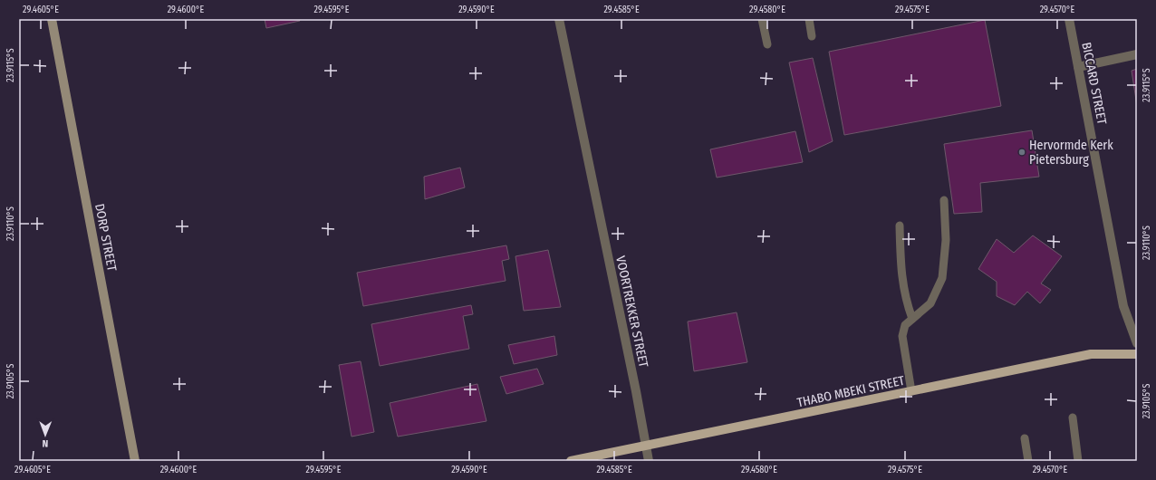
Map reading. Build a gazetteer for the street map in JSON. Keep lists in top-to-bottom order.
{
  "streets": {
    "main road": ["THABO MBEKI STREET"],
    "street": ["BICCARD STREET", "DORP STREET", "VOORTREKKER STREET"]
  },
  "crossings": [
    ["VOORTREKKER STREET", "THABO MBEKI STREET"]
  ],
  "places": ["Hervormde Kerk Pietersburg"],
  "north": "bottom",
  "coordinates": [
    "29.4605°E",
    "29.4600°E",
    "29.4595°E",
    "29.4590°E",
    "29.4585°E",
    "29.4580°E",
    "29.4575°E",
    "29.4570°E",
    "23.9115°S",
    "23.9110°S",
    "23.9105°S"
  ]
}
